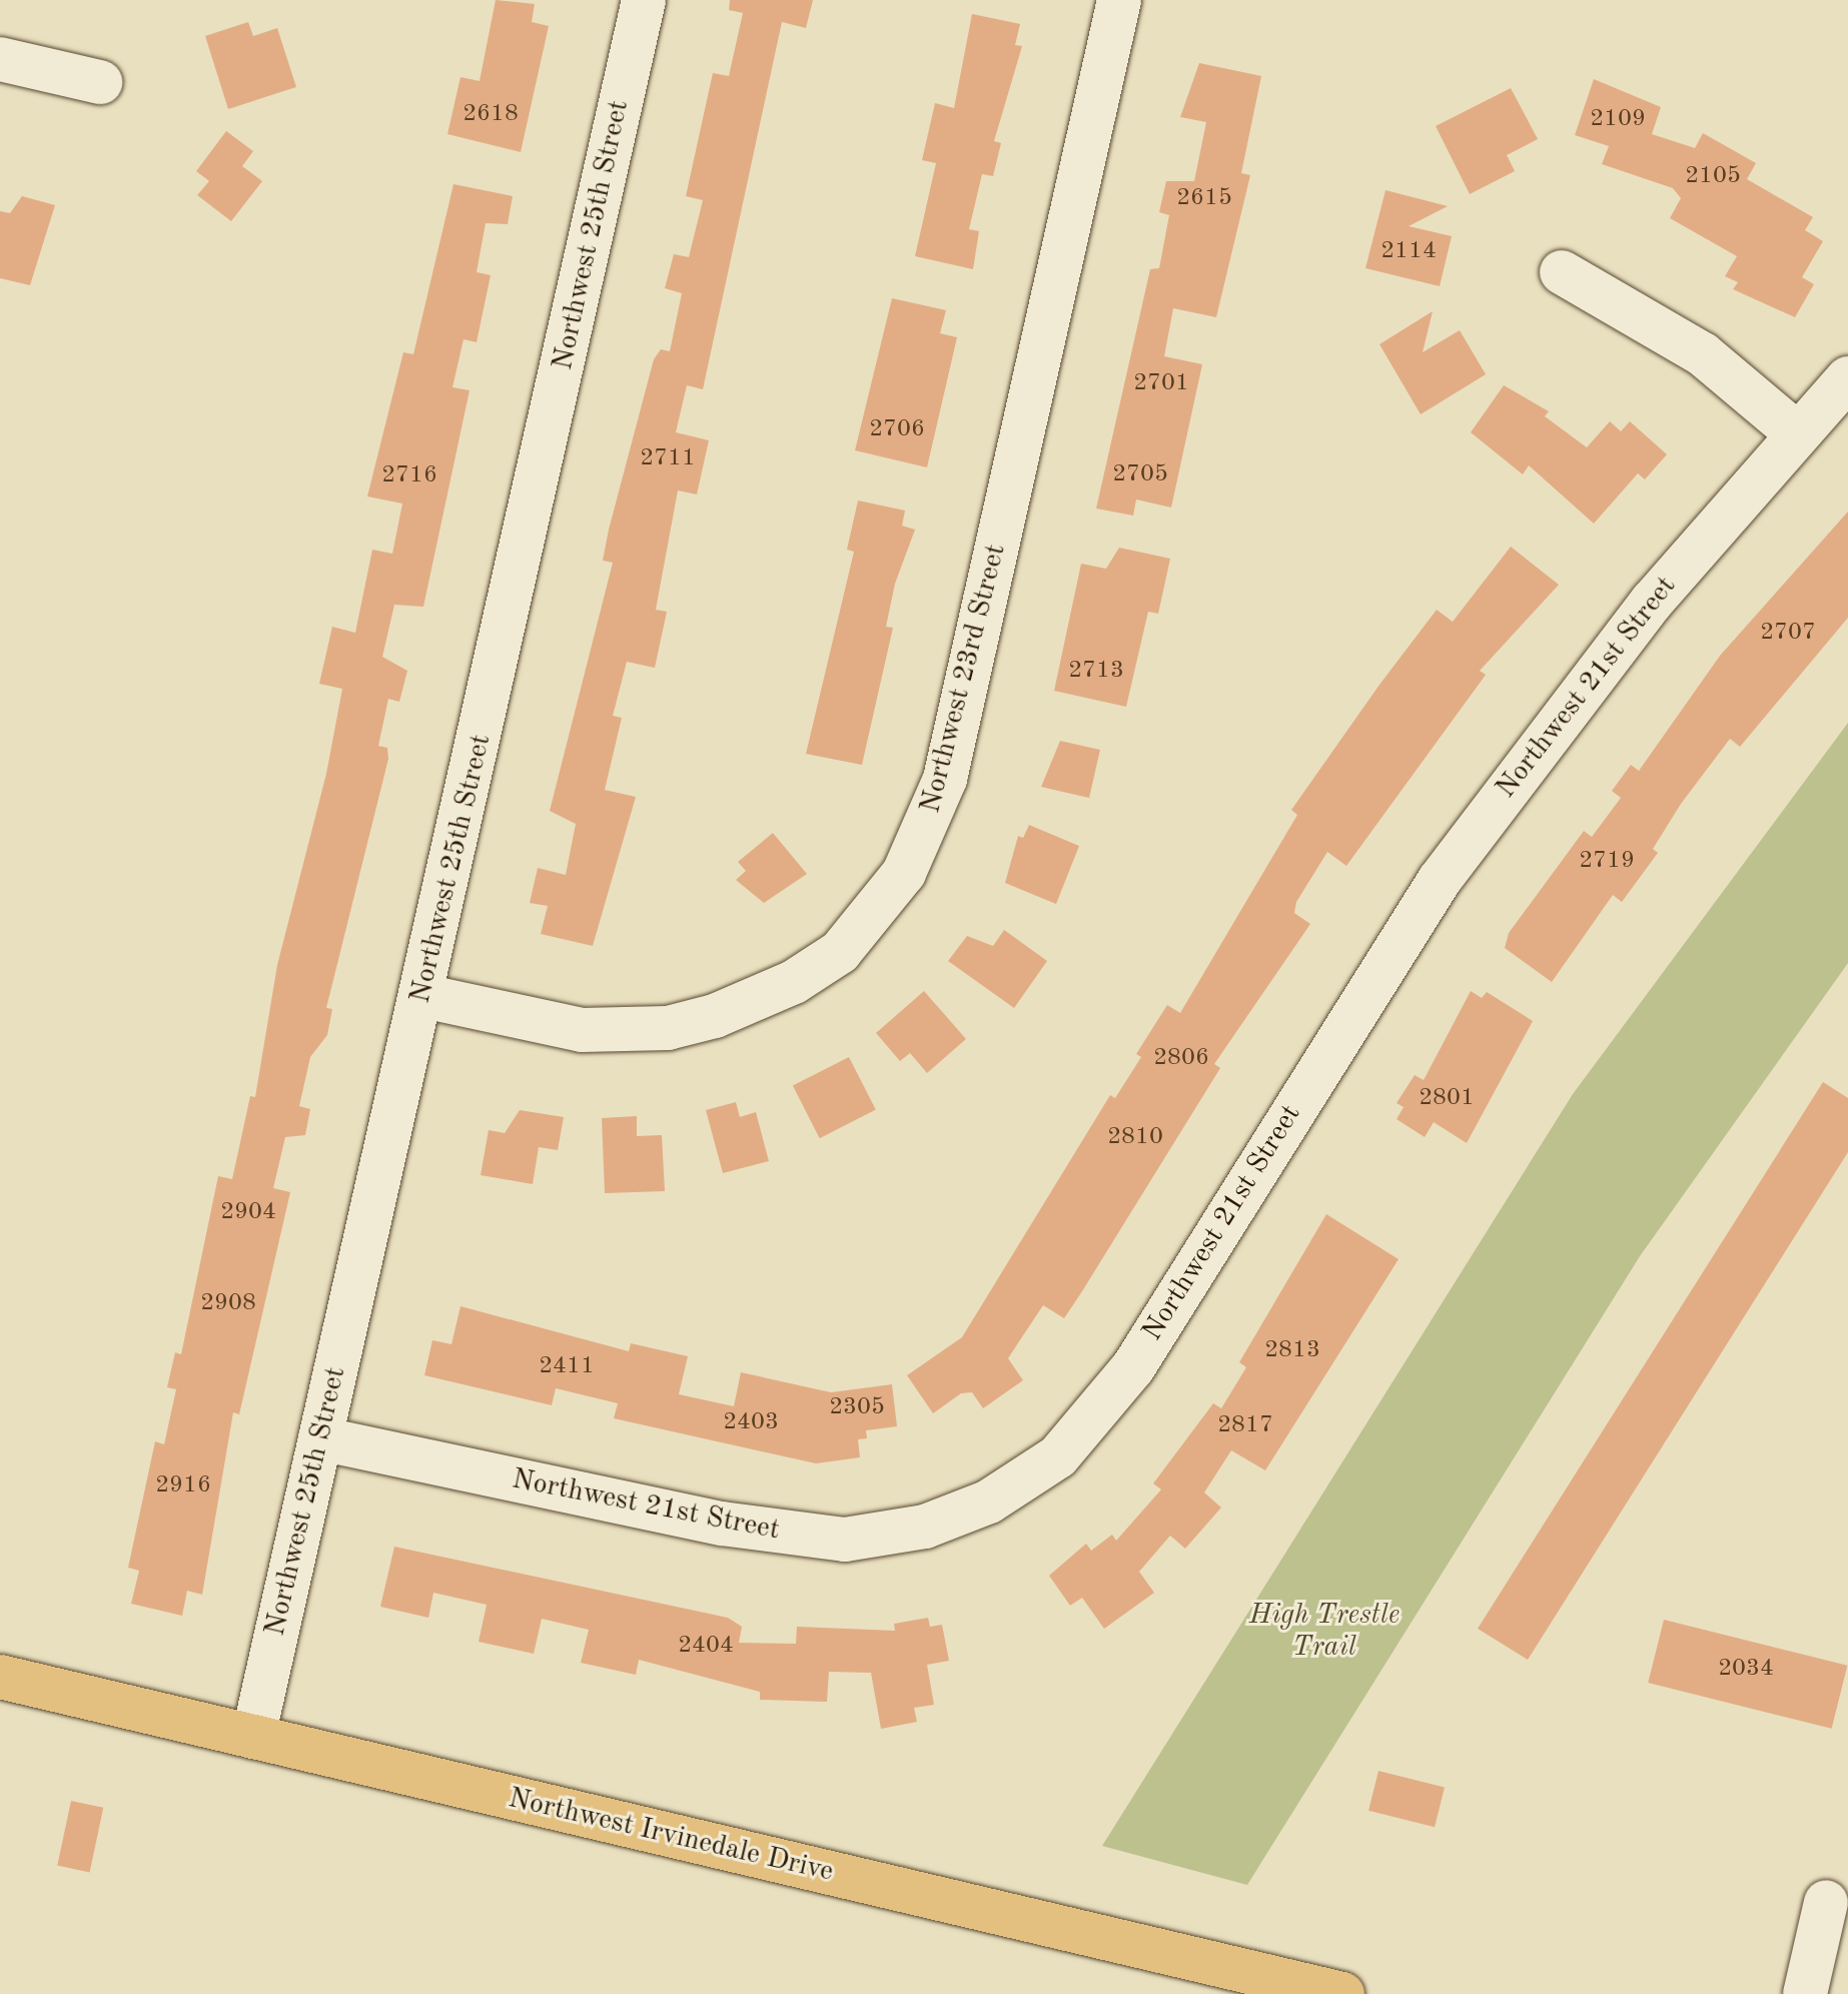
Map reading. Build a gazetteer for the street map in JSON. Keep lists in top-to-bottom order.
{
  "streets": {
    "main road": ["Northwest Irvinedale Drive"],
    "street": ["Northwest 25th Street", "Northwest 23rd Street", "Northwest 21st Street"]
  },
  "crossings": [
    ["Northwest 25th Street", "Northwest 23rd Street"],
    ["Northwest 25th Street", "Northwest 21st Street"],
    ["Northwest 25th Street", "Northwest Irvinedale Drive"]
  ],
  "parks": ["High Trestle Trail"],
  "house_numbers": [
    "2618",
    "2109",
    "2105",
    "2615",
    "2114",
    "2701",
    "2706",
    "2711",
    "2705",
    "2716",
    "2707",
    "2713",
    "2719",
    "2806",
    "2801",
    "2810",
    "2904",
    "2908",
    "2813",
    "2411",
    "2305",
    "2403",
    "2817",
    "2916",
    "2404",
    "2034"
  ]
}
